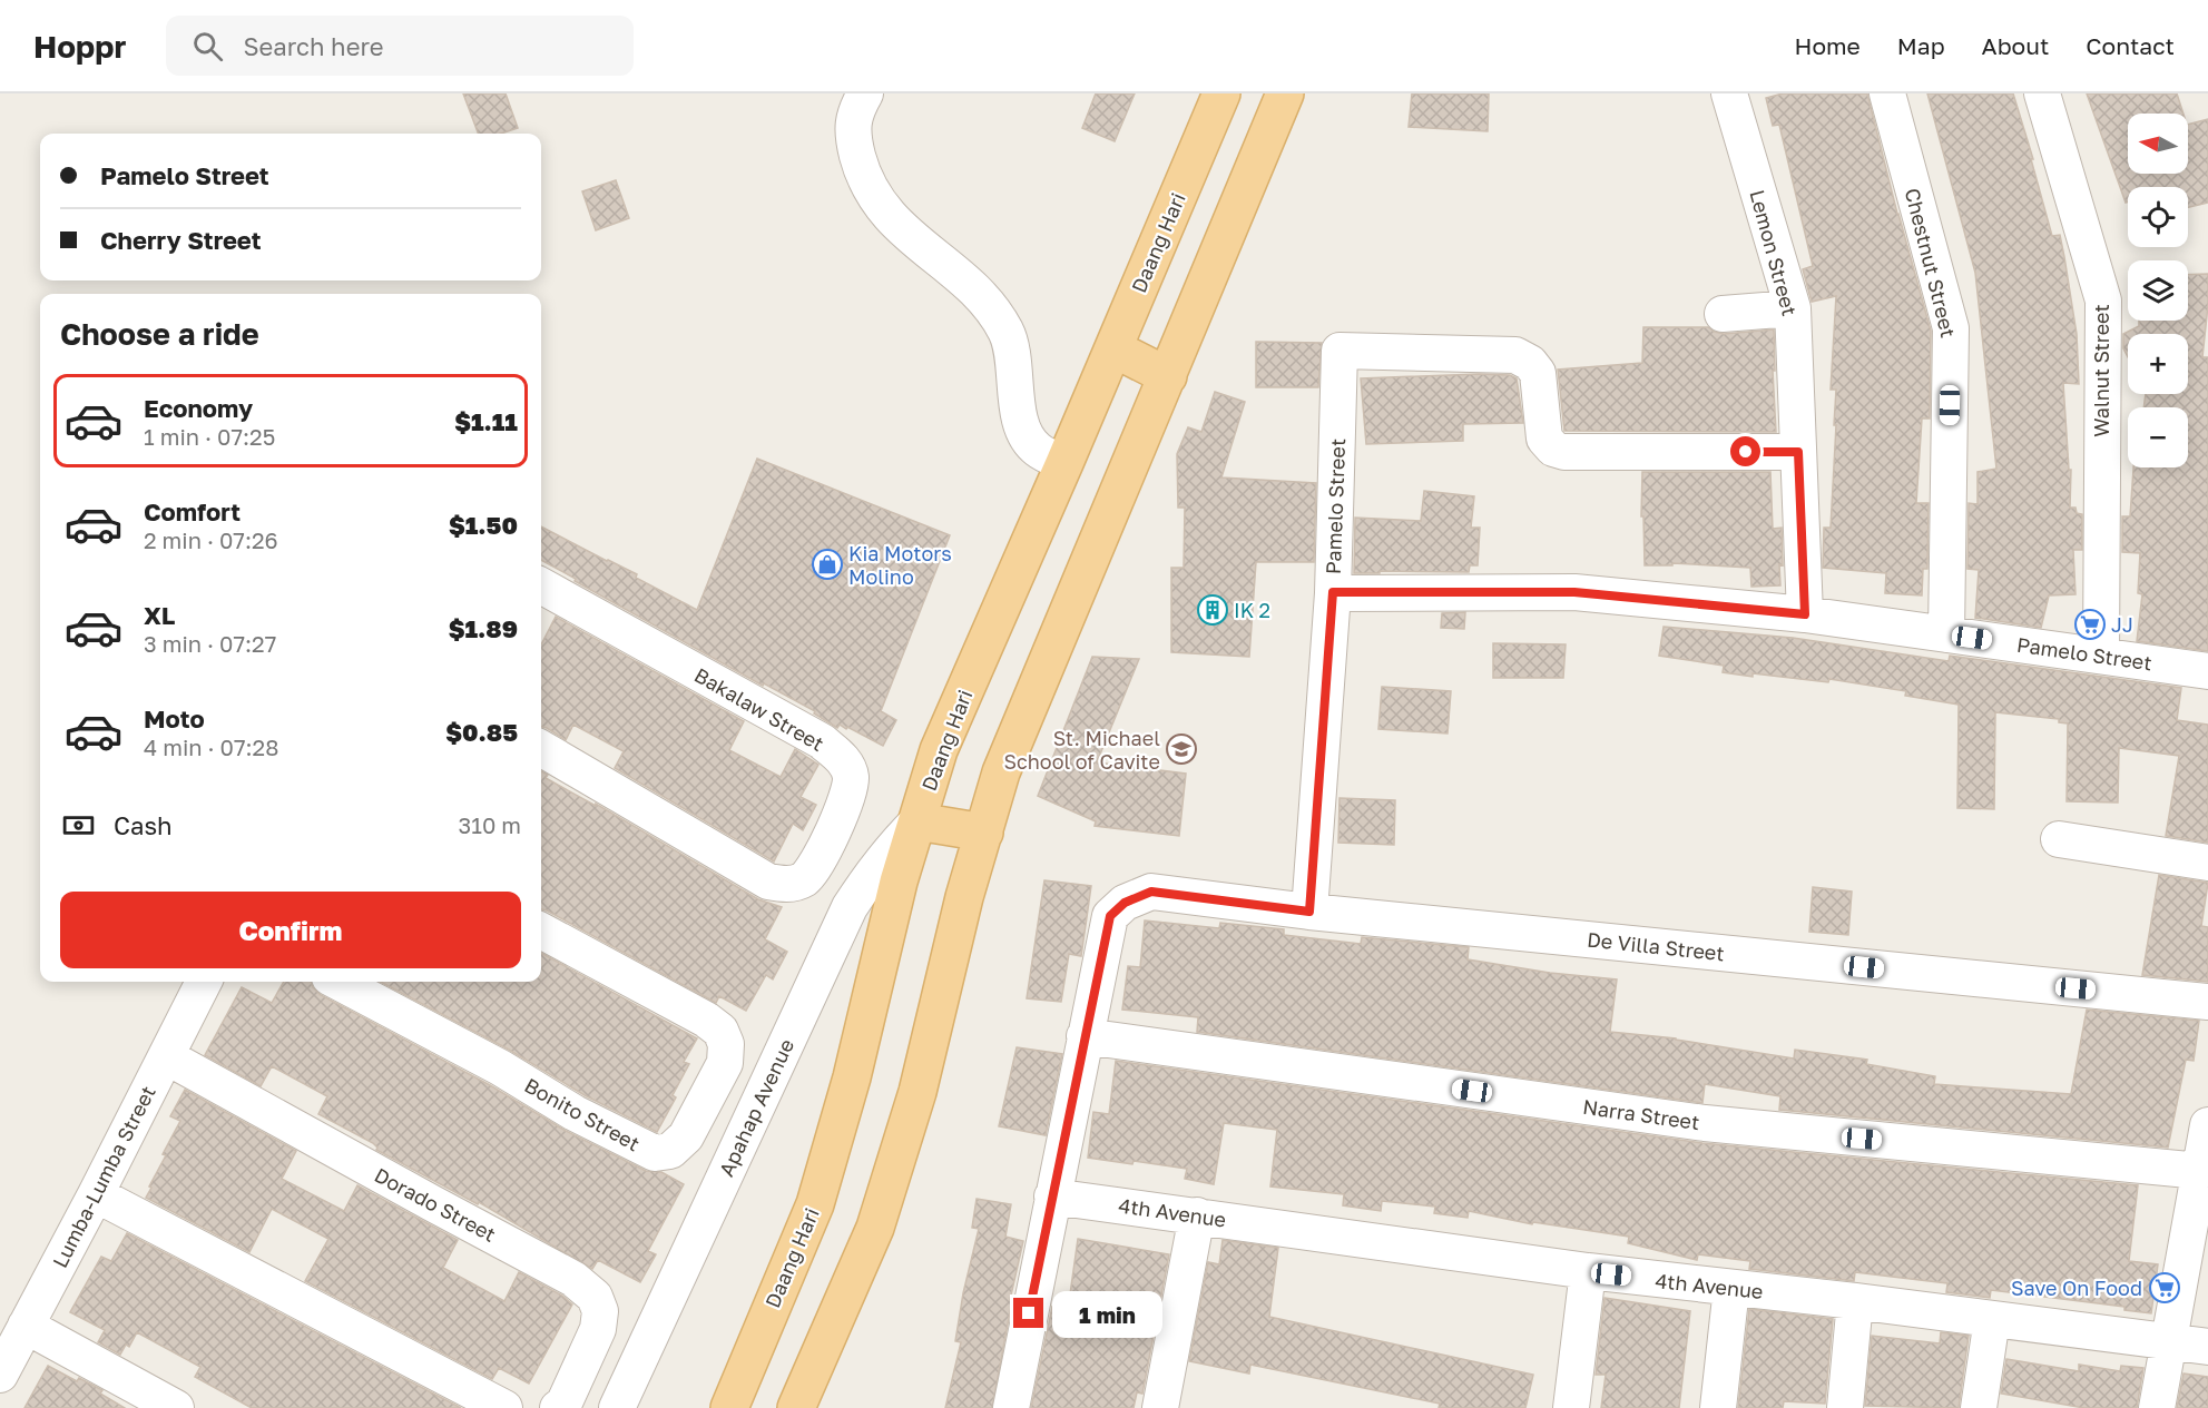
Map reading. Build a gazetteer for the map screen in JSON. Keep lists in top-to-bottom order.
{
  "streets": {
    "main road": ["Daang Hari"],
    "street": [
      "Lemon Street",
      "Chestnut Street",
      "Walnut Street",
      "Pamelo Street",
      "Bakalaw Street",
      "De Villa Street",
      "Apahap Avenue",
      "Bonito Street",
      "Narra Street",
      "Lumba-Lumba Street",
      "Dorado Street",
      "4th Avenue"
    ]
  },
  "crossings": [
    ["Daang Hari", "Apahap Avenue"],
    ["Lemon Street", "Pamelo Street"],
    ["Chestnut Street", "Pamelo Street"],
    ["Walnut Street", "Pamelo Street"],
    ["De Villa Street", "Narra Street"],
    ["Lumba-Lumba Street", "Dorado Street"]
  ],
  "places": {
    "shop": ["Kia Motors Molino"],
    "building": ["IK 2"],
    "supermarket": ["JJ", "Save On Food"],
    "school or university": ["St. Michael School of Cavite"]
  },
  "north": "left",
  "page": {
    "header": "Hoppr",
    "search": "Search here",
    "nav": [
      "Home",
      "Map",
      "About",
      "Contact"
    ],
    "map_buttons": ["+", "−"],
    "banner": ["Pamelo Street", "Cherry Street"],
    "heading": "Choose a ride",
    "list": [
      {
        "name": "Economy",
        "note": "1 min · 07:25",
        "value": "$1.11"
      },
      {
        "name": "Comfort",
        "note": "2 min · 07:26",
        "value": "$1.50"
      },
      {
        "name": "XL",
        "note": "3 min · 07:27",
        "value": "$1.89"
      },
      {
        "name": "Moto",
        "note": "4 min · 07:28",
        "value": "$0.85"
      }
    ],
    "pay": ["Cash", "310 m"],
    "buttons": "Confirm",
    "bubble": "1 min"
  }
}
